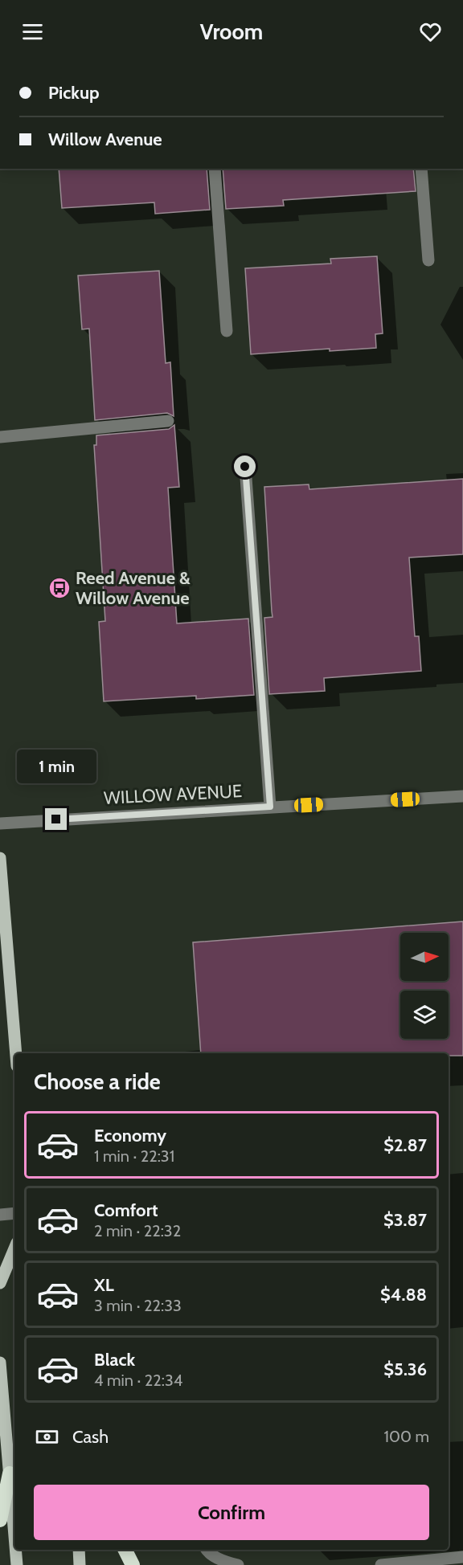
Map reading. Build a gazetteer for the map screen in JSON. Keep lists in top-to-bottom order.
{
  "streets": {
    "street": ["WILLOW AVENUE"]
  },
  "places": {
    "bus stop": ["Reed Avenue & Willow Avenue"]
  },
  "north": "right",
  "page": {
    "header": "Vroom",
    "banner": ["Pickup", "Willow Avenue"],
    "bubble": "1 min",
    "heading": "Choose a ride",
    "list": [
      {
        "name": "Economy",
        "note": "1 min · 22:31",
        "value": "$2.87"
      },
      {
        "name": "Comfort",
        "note": "2 min · 22:32",
        "value": "$3.87"
      },
      {
        "name": "XL",
        "note": "3 min · 22:33",
        "value": "$4.88"
      },
      {
        "name": "Black",
        "note": "4 min · 22:34",
        "value": "$5.36"
      }
    ],
    "pay": ["Cash", "100 m"],
    "buttons": "Confirm"
  }
}
